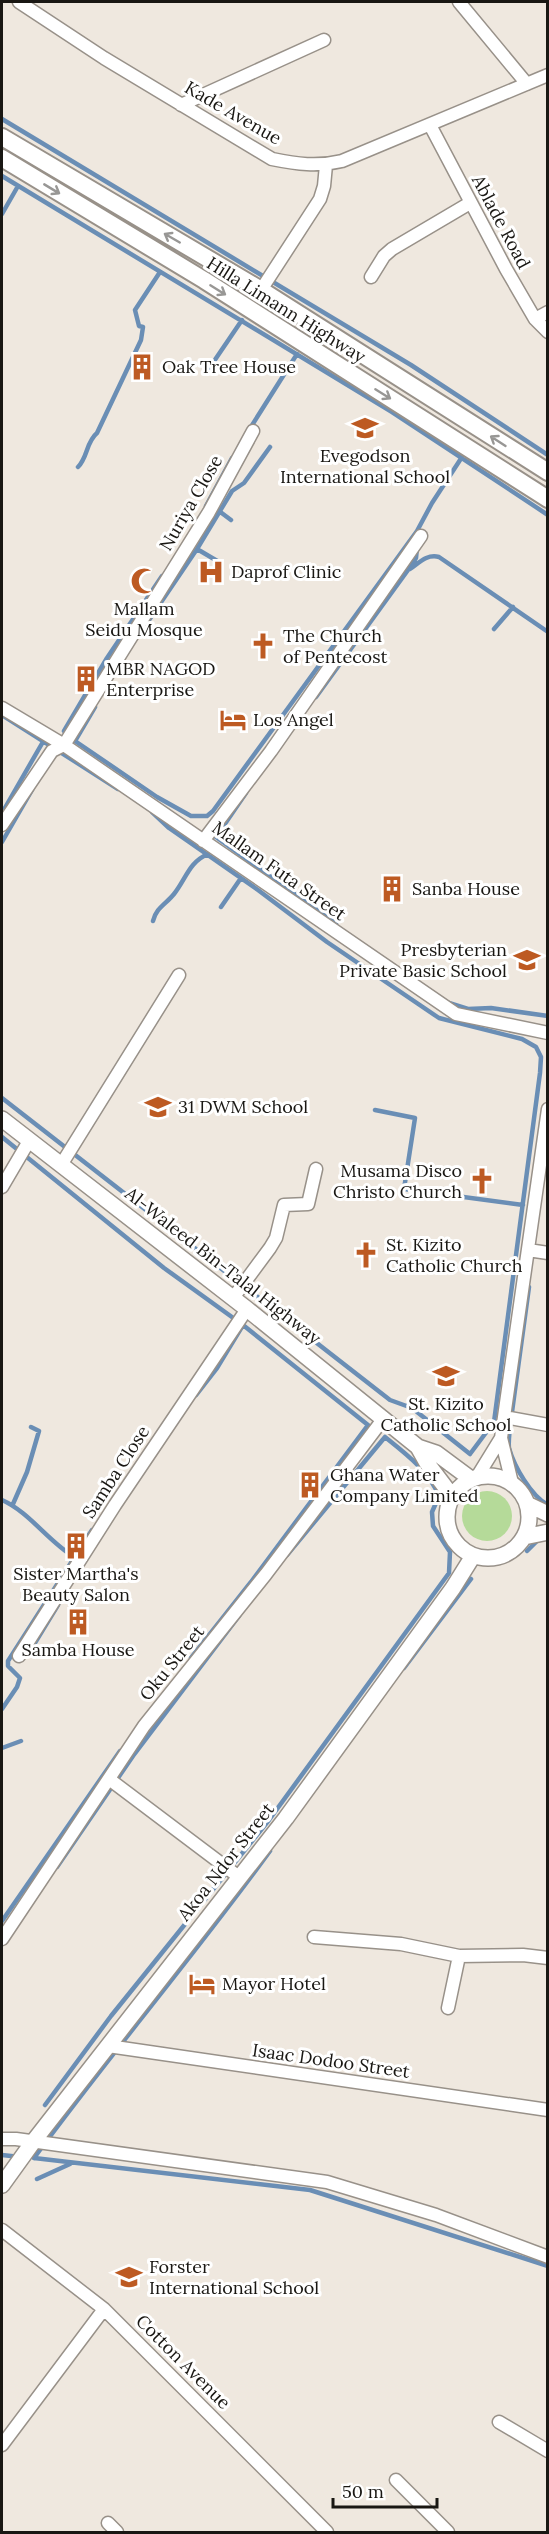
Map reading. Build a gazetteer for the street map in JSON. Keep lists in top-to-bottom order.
{
  "streets": {
    "main road": ["Hilla Limann Highway"],
    "street": [
      "Kade Avenue",
      "Ablade Road",
      "Nuriya Close",
      "Mallam Futa Street",
      "Al-Waleed Bin-Talal Highway",
      "Samba Close",
      "Oku Street",
      "Akoa Ndor Street",
      "Isaac Dodoo Street",
      "Cotton Avenue"
    ]
  },
  "crossings": [
    ["Kade Avenue", "Ablade Road"],
    ["Nuriya Close", "Mallam Futa Street"],
    ["Al-Waleed Bin-Talal Highway", "Samba Close"],
    ["Al-Waleed Bin-Talal Highway", "Oku Street"],
    ["Al-Waleed Bin-Talal Highway", "Akoa Ndor Street"],
    ["Akoa Ndor Street", "Isaac Dodoo Street"]
  ],
  "places": {
    "building": [
      "Oak Tree House",
      "MBR NAGOD Enterprise",
      "Sanba House",
      "Ghana Water Company Limited",
      "Sister Martha's Beauty Salon",
      "Samba House"
    ],
    "school or university": [
      "Evegodson International School",
      "Presbyterian Private Basic School",
      "31 DWM School",
      "St. Kizito Catholic School",
      "Forster International School"
    ],
    "hospital": ["Daprof Clinic"],
    "mosque": ["Mallam Seidu Mosque"],
    "church": ["The Church of Pentecost", "Musama Disco Christo Church", "St. Kizito Catholic Church"],
    "hotel": ["Los Angel", "Mayor Hotel"]
  },
  "scale_bar": "50 m"
}
